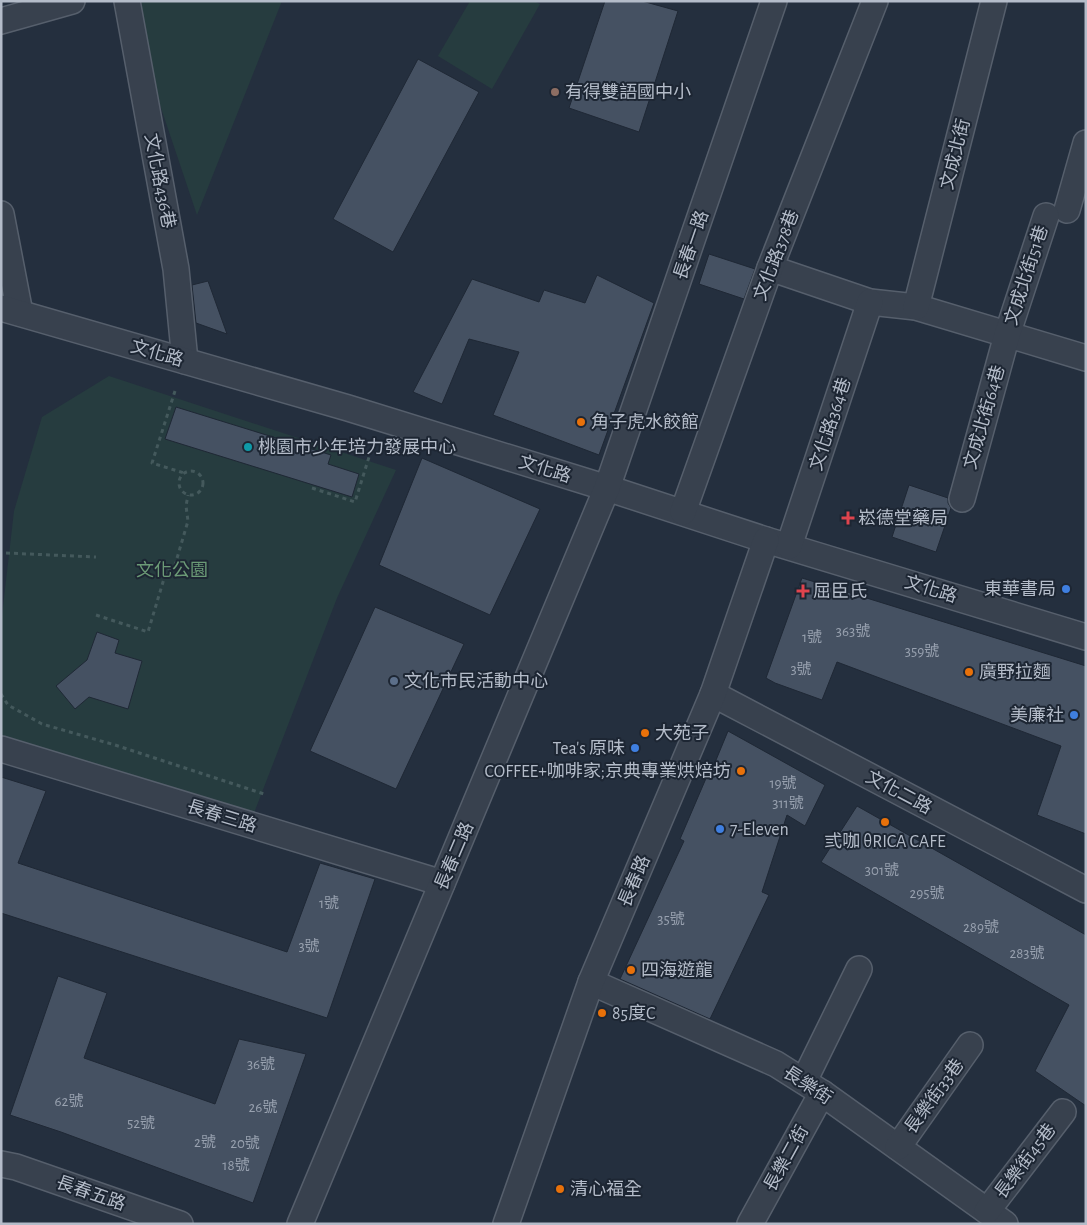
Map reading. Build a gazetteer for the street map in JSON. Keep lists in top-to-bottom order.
{
  "streets": {
    "street": [
      "文成北街",
      "文化路436巷",
      "長春一路",
      "文化路378巷",
      "文成北街51巷",
      "文化路",
      "文成北街64巷",
      "文化路364巷",
      "文化二路",
      "長春三路",
      "長春二路",
      "長春路",
      "長樂街",
      "長樂街33巷",
      "長樂二街",
      "長樂街45巷",
      "長春五路"
    ]
  },
  "crossings": [
    ["文化路436巷", "文化路"],
    ["長春一路", "文化路"],
    ["長春一路", "長春二路"],
    ["文化路378巷", "文化路"],
    ["文成北街51巷", "文成北街64巷"],
    ["文化路", "文化路364巷"],
    ["文化路", "長春二路"],
    ["文化路", "長春路"],
    ["文化路364巷", "長春路"],
    ["文化二路", "長春路"],
    ["長春三路", "長春二路"],
    ["長春路", "長樂街"],
    ["長樂街", "長樂街33巷"],
    ["長樂街", "長樂二街"],
    ["長樂街", "長樂街45巷"]
  ],
  "parks": ["文化公園"],
  "places": {
    "other": [
      "有得雙語國中小",
      "角子虎水餃館",
      "桃園市少年培力發展中心",
      "東華書局",
      "廣野拉麵",
      "文化市民活動中心",
      "美廉社",
      "大苑子",
      "Tea's 原味",
      "COFFEE+咖啡家;京典專業烘焙坊",
      "弎咖 θRICA CAFE",
      "7-Eleven",
      "四海遊龍",
      "85度C",
      "清心福全"
    ],
    "health": ["崧德堂藥局", "屈臣氏"]
  },
  "house_numbers": [
    "363號",
    "1號",
    "359號",
    "3號",
    "19號",
    "311號",
    "301號",
    "295號",
    "1號",
    "35號",
    "289號",
    "3號",
    "283號",
    "36號",
    "62號",
    "26號",
    "52號",
    "2號",
    "20號",
    "18號"
  ]
}
